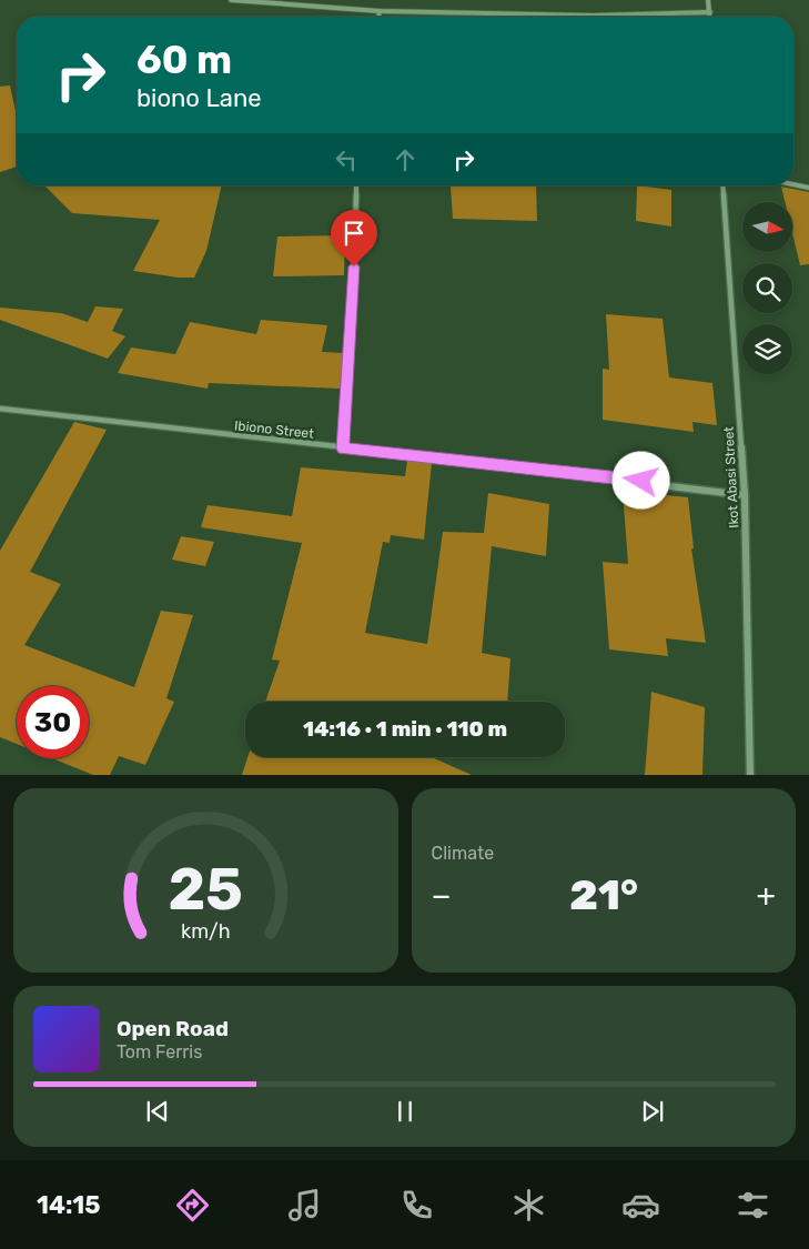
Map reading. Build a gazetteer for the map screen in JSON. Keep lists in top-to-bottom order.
{
  "streets": {
    "street": ["Ibiono Street", "Ikot Abasi Street"]
  },
  "crossings": [
    ["Ibiono Street", "Ikot Abasi Street"]
  ],
  "north": "right",
  "page": {
    "turn": ["60 m", "biono Lane"],
    "limit": "30",
    "trip": "14:16 · 1 min · 110 m",
    "tile": "Climate",
    "heat": ["−", "21°", "+"],
    "song": ["Open Road", "Tom Ferris"],
    "tabs": "14:15",
    "gauge": ["25", "km/h"]
  }
}
